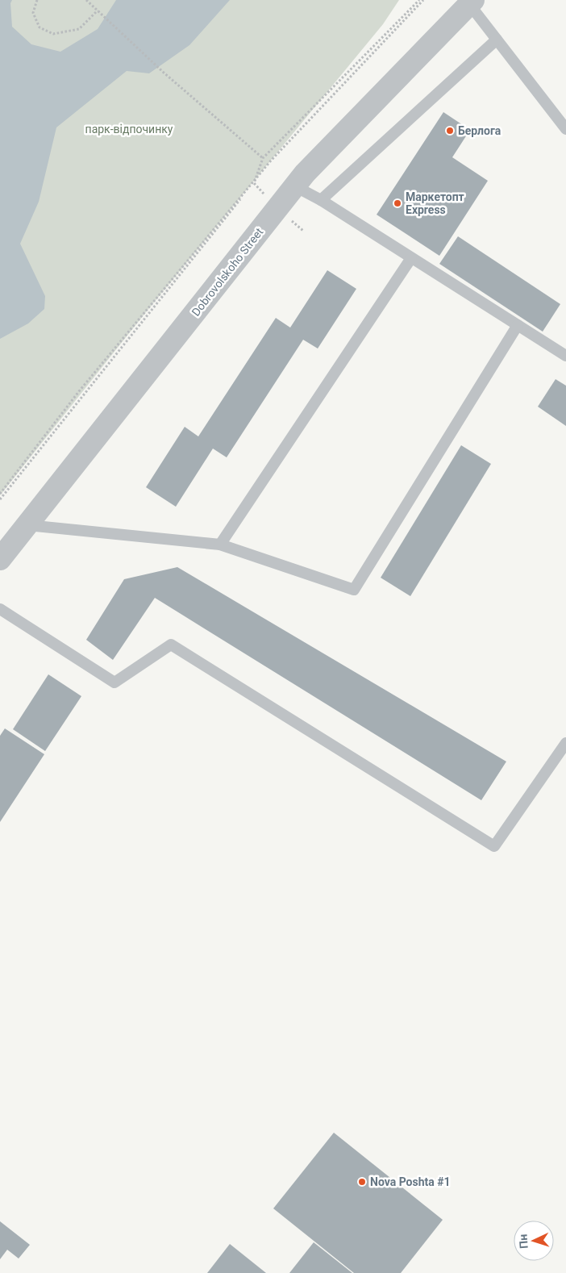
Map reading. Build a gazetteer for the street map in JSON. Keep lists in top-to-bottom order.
{
  "streets": {
    "street": ["Dobrovolskoho Street"]
  },
  "parks": ["парк-відпочинку"],
  "places": ["Берлога", "Маркетопт Express", "Nova Poshta #1"],
  "north": "left"
}
